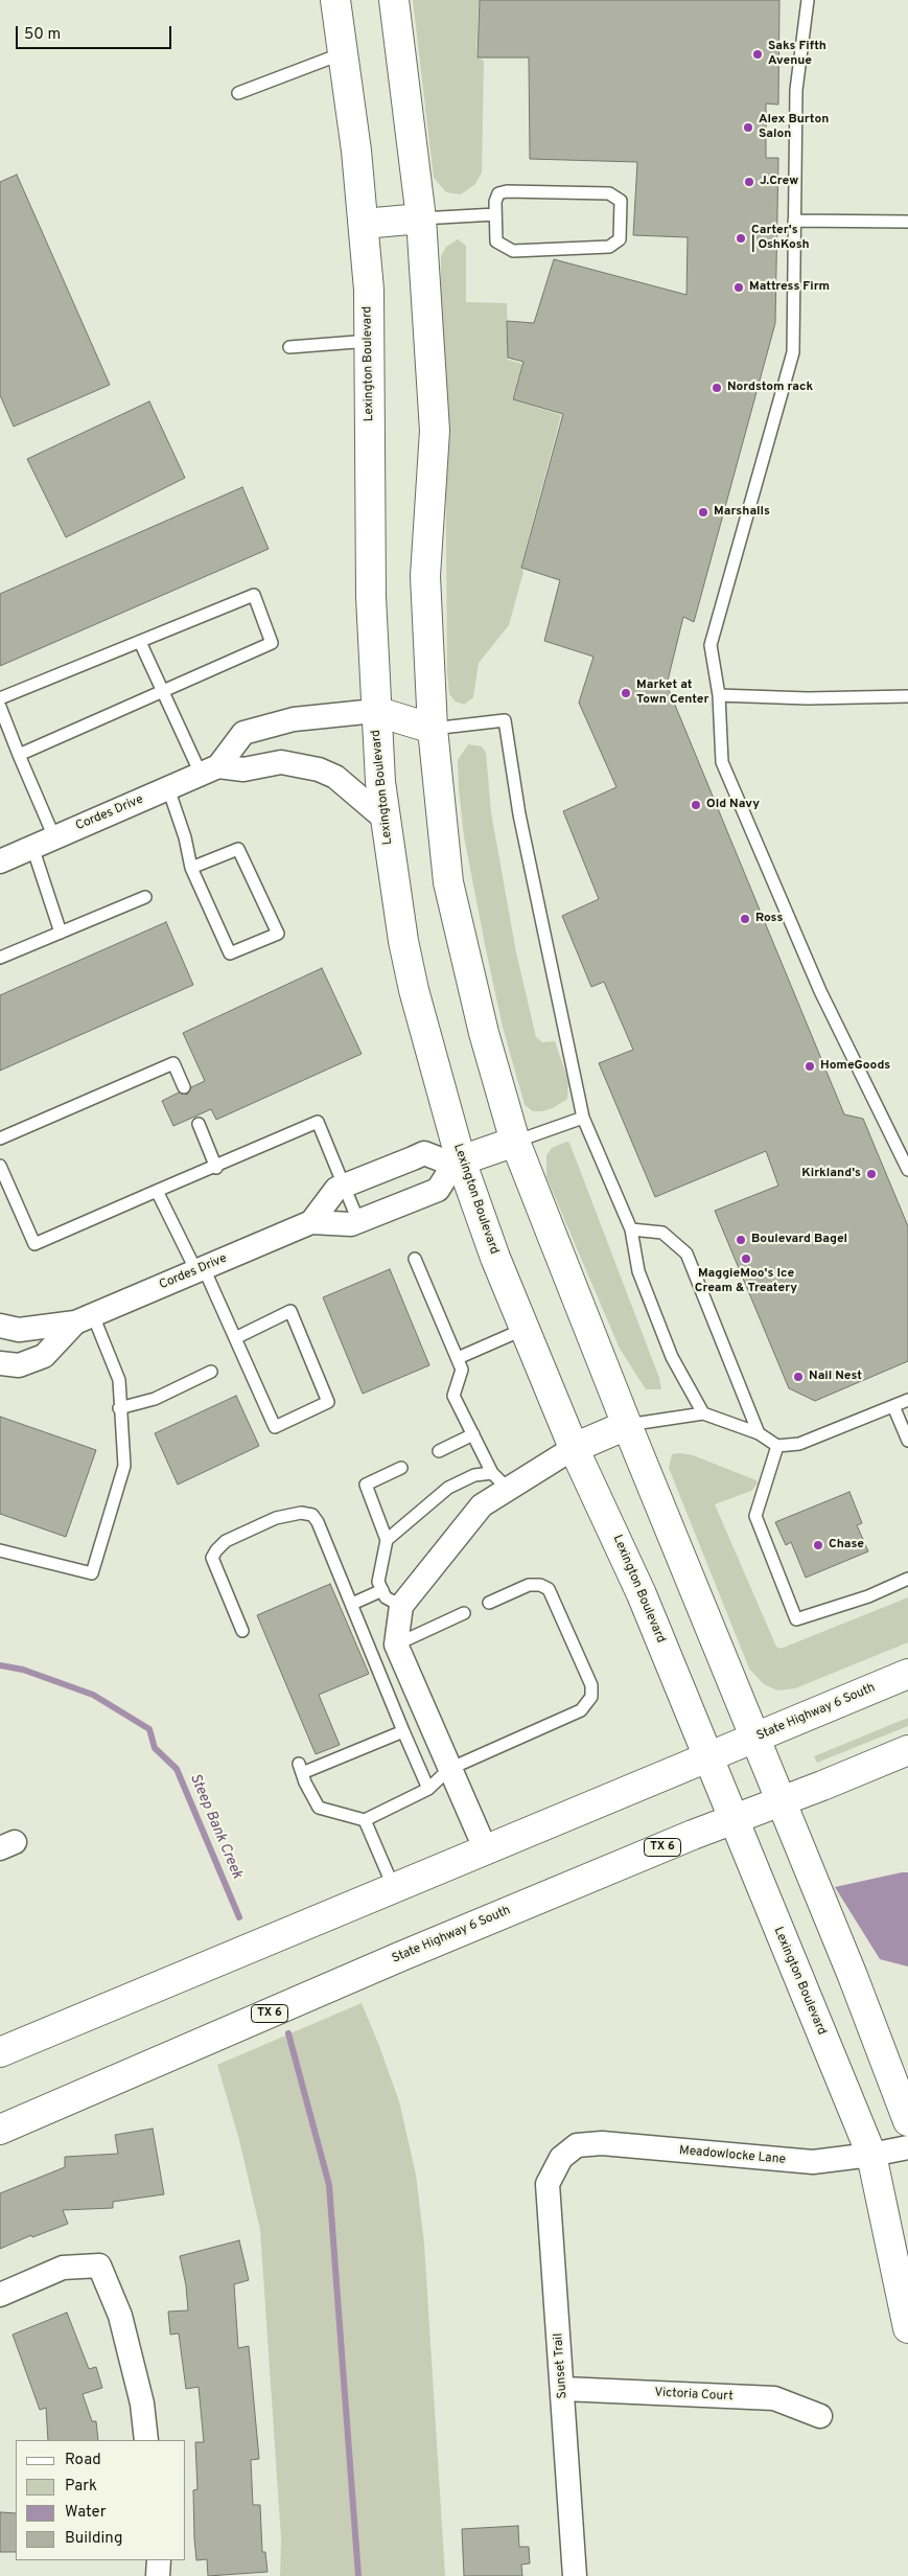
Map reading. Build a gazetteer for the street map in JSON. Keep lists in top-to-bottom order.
{
  "streets": {
    "main road": ["Lexington Boulevard", "State Highway 6 South", "TX 6"],
    "street": [
      "Cordes Drive",
      "Meadowlocke Lane",
      "Sunset Trail",
      "Victoria Court"
    ]
  },
  "crossings": [
    ["Lexington Boulevard", "Cordes Drive"],
    ["Lexington Boulevard", "State Highway 6 South"],
    ["Lexington Boulevard", "Meadowlocke Lane"],
    ["Meadowlocke Lane", "Sunset Trail"],
    ["Sunset Trail", "Victoria Court"]
  ],
  "water": ["Steep Bank Creek"],
  "places": [
    "Saks Fifth Avenue",
    "Alex Burton Salon",
    "J.Crew",
    "Carter's | OshKosh",
    "Mattress Firm",
    "Nordstom rack",
    "Marshalls",
    "Market at Town Center",
    "Old Navy",
    "Ross",
    "HomeGoods",
    "Kirkland's",
    "Boulevard Bagel",
    "MaggieMoo's Ice Cream & Treatery",
    "Nail Nest",
    "Chase"
  ],
  "legend": [
    "Road",
    "Park",
    "Water",
    "Building"
  ],
  "scale_bar": "50 m"
}
